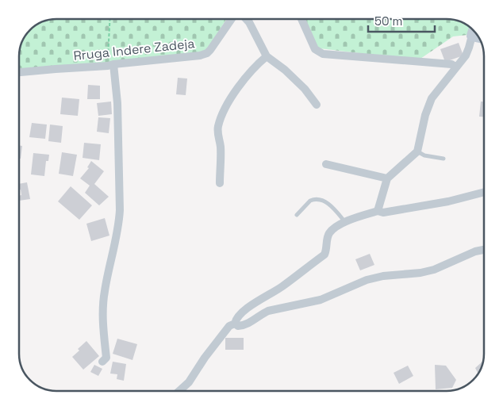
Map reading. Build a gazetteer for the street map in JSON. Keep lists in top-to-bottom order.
{
  "streets": {
    "street": ["Rruga Indere Zadeja"]
  },
  "scale_bar": "50 m"
}
